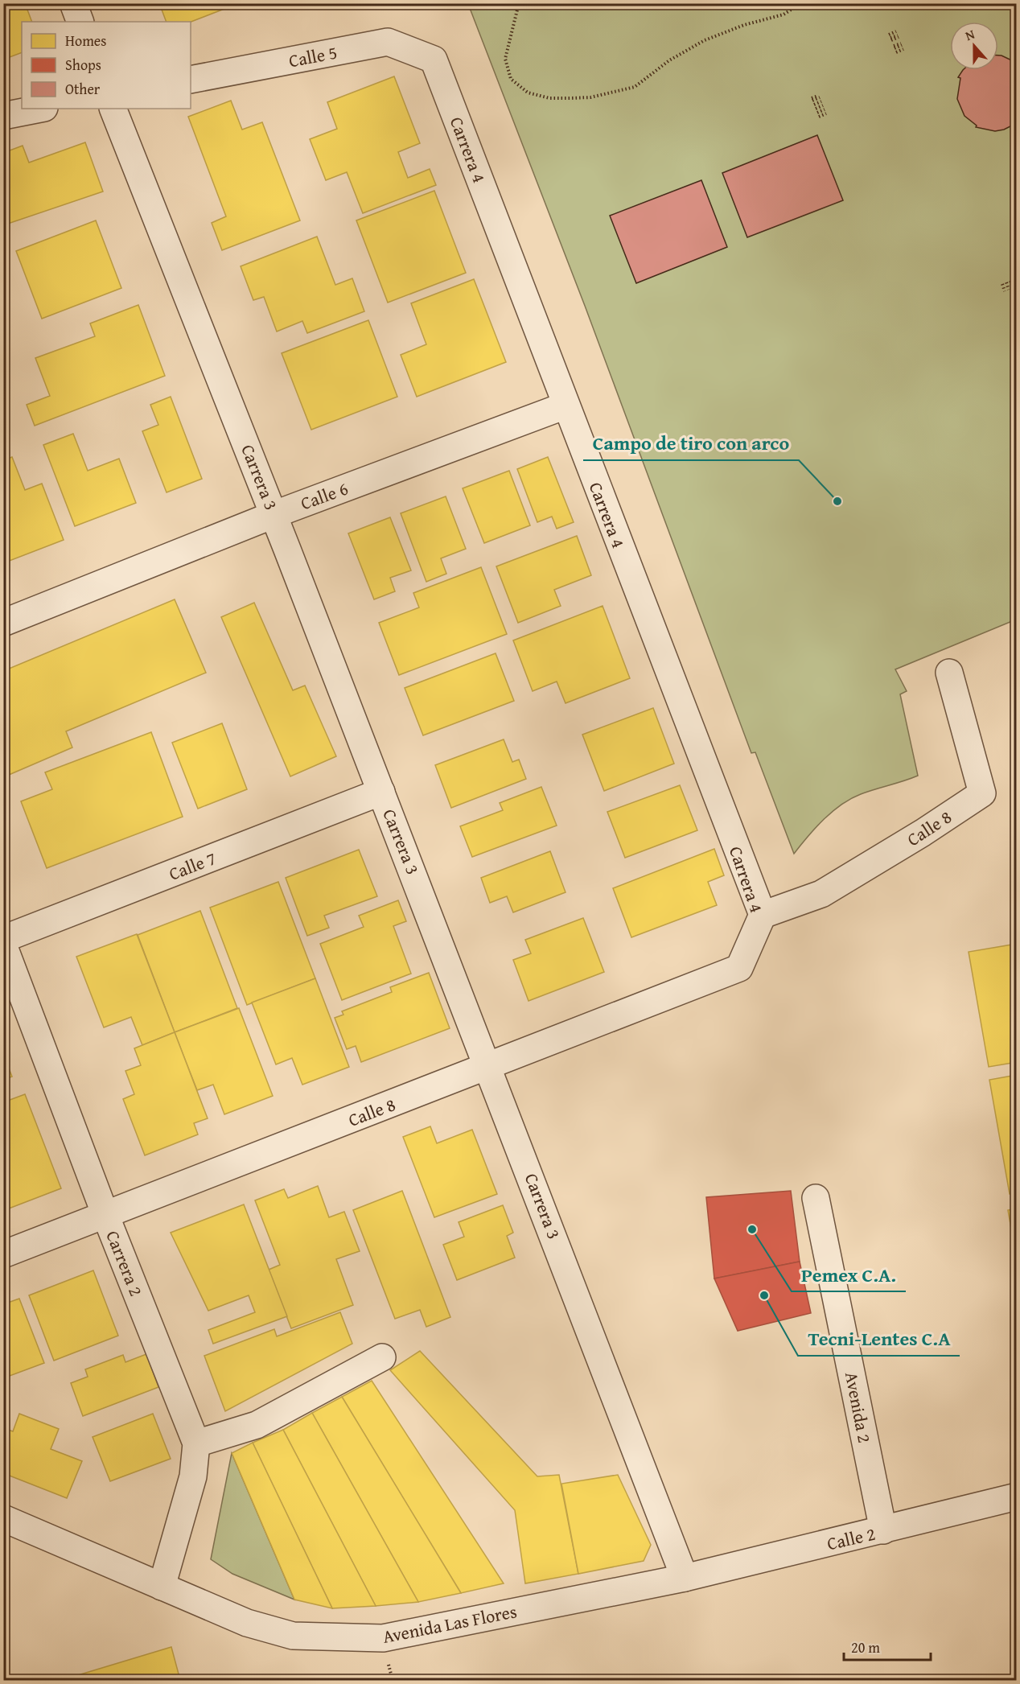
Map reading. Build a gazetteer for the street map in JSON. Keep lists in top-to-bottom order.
{
  "streets": {
    "street": [
      "Calle 5",
      "Carrera 4",
      "Carrera 3",
      "Calle 6",
      "Calle 8",
      "Calle 7",
      "Carrera 2",
      "Avenida 2",
      "Calle 2",
      "Avenida Las Flores"
    ]
  },
  "crossings": [
    ["Calle 5", "Carrera 4"],
    ["Carrera 4", "Calle 6"],
    ["Carrera 4", "Calle 8"],
    ["Carrera 3", "Calle 6"],
    ["Carrera 3", "Calle 8"],
    ["Carrera 3", "Calle 7"],
    ["Carrera 3", "Calle 2"],
    ["Carrera 3", "Avenida Las Flores"],
    ["Calle 8", "Carrera 2"],
    ["Carrera 2", "Avenida Las Flores"],
    ["Avenida 2", "Calle 2"],
    ["Calle 2", "Avenida Las Flores"]
  ],
  "places": ["Campo de tiro con arco", "Pemex C.A.", "Tecni-Lentes C.A"],
  "legend": ["Homes", "Shops", "Other"],
  "scale_bar": "20 m",
  "north": "top"
}
